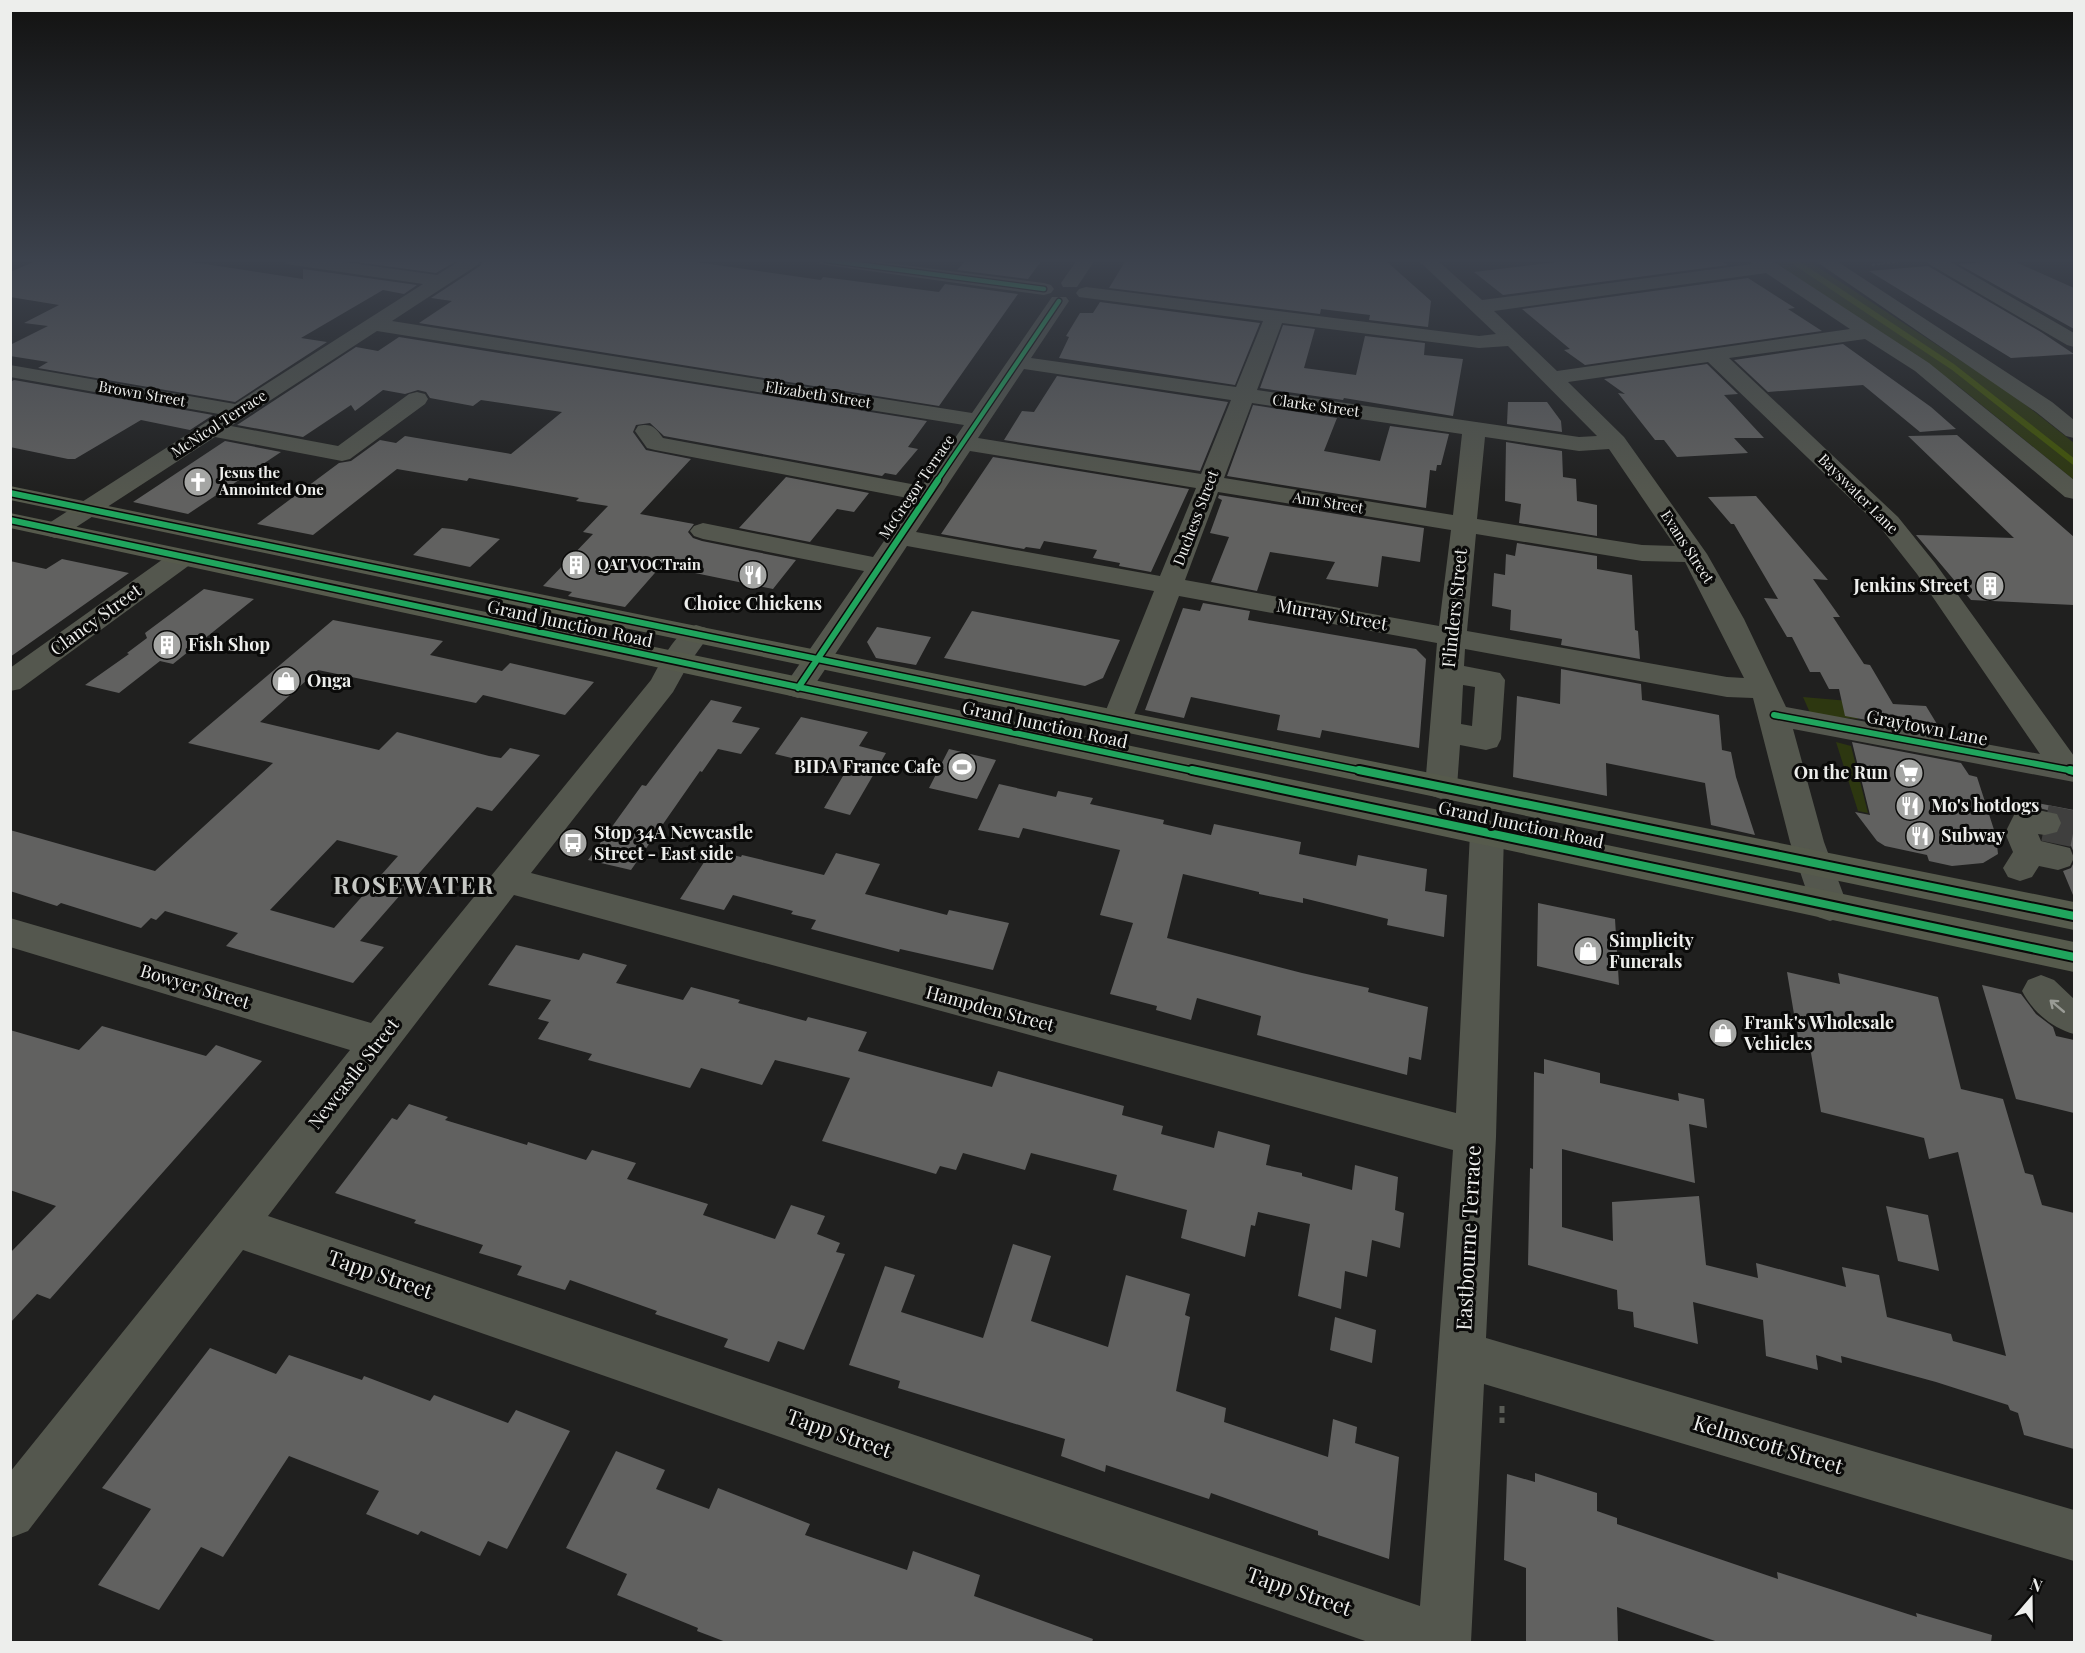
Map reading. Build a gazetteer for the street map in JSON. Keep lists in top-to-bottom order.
{
  "streets": {
    "highway": ["Grand Junction Road"],
    "street": [
      "Brown Street",
      "Elizabeth Street",
      "Clarke Street",
      "McNicol Terrace",
      "McGregor Terrace",
      "Bayswater Lane",
      "Ann Street",
      "Duchess Street",
      "Evans Street",
      "Flinders Street",
      "Murray Street",
      "Clancy Street",
      "Graytown Lane",
      "Bowyer Street",
      "Hampden Street",
      "Newcastle Street",
      "Eastbourne Terrace",
      "Tapp Street",
      "Kelmscott Street"
    ]
  },
  "crossings": [
    ["Brown Street", "McNicol Terrace"],
    ["Elizabeth Street", "McGregor Terrace"],
    ["Clarke Street", "McGregor Terrace"],
    ["Clarke Street", "Duchess Street"],
    ["Clarke Street", "Evans Street"],
    ["Clarke Street", "Flinders Street"],
    ["McNicol Terrace", "Grand Junction Road"],
    ["McGregor Terrace", "Ann Street"],
    ["McGregor Terrace", "Murray Street"],
    ["McGregor Terrace", "Grand Junction Road"],
    ["Bayswater Lane", "Graytown Lane"],
    ["Ann Street", "Duchess Street"],
    ["Ann Street", "Evans Street"],
    ["Ann Street", "Flinders Street"],
    ["Duchess Street", "Murray Street"],
    ["Duchess Street", "Grand Junction Road"],
    ["Evans Street", "Murray Street"],
    ["Evans Street", "Grand Junction Road"],
    ["Evans Street", "Graytown Lane"],
    ["Flinders Street", "Murray Street"],
    ["Flinders Street", "Grand Junction Road"],
    ["Murray Street", "Graytown Lane"],
    ["Clancy Street", "Grand Junction Road"],
    ["Grand Junction Road", "Newcastle Street"],
    ["Grand Junction Road", "Eastbourne Terrace"],
    ["Bowyer Street", "Newcastle Street"],
    ["Hampden Street", "Newcastle Street"],
    ["Hampden Street", "Eastbourne Terrace"],
    ["Newcastle Street", "Tapp Street"],
    ["Eastbourne Terrace", "Tapp Street"],
    ["Eastbourne Terrace", "Kelmscott Street"]
  ],
  "districts": ["ROSEWATER"],
  "places": {
    "church": ["Jesus the Annointed One"],
    "building": ["QAT VOCTrain", "Jenkins Street", "Fish Shop"],
    "restaurant": ["Choice Chickens", "Mo's hotdogs", "Subway"],
    "shop": ["Onga", "Simplicity Funerals", "Frank's Wholesale Vehicles"],
    "sports": ["BIDA France Cafe"],
    "supermarket": ["On the Run"],
    "bus stop": ["Stop 34A Newcastle Street - East side"]
  },
  "north": "top"
}
